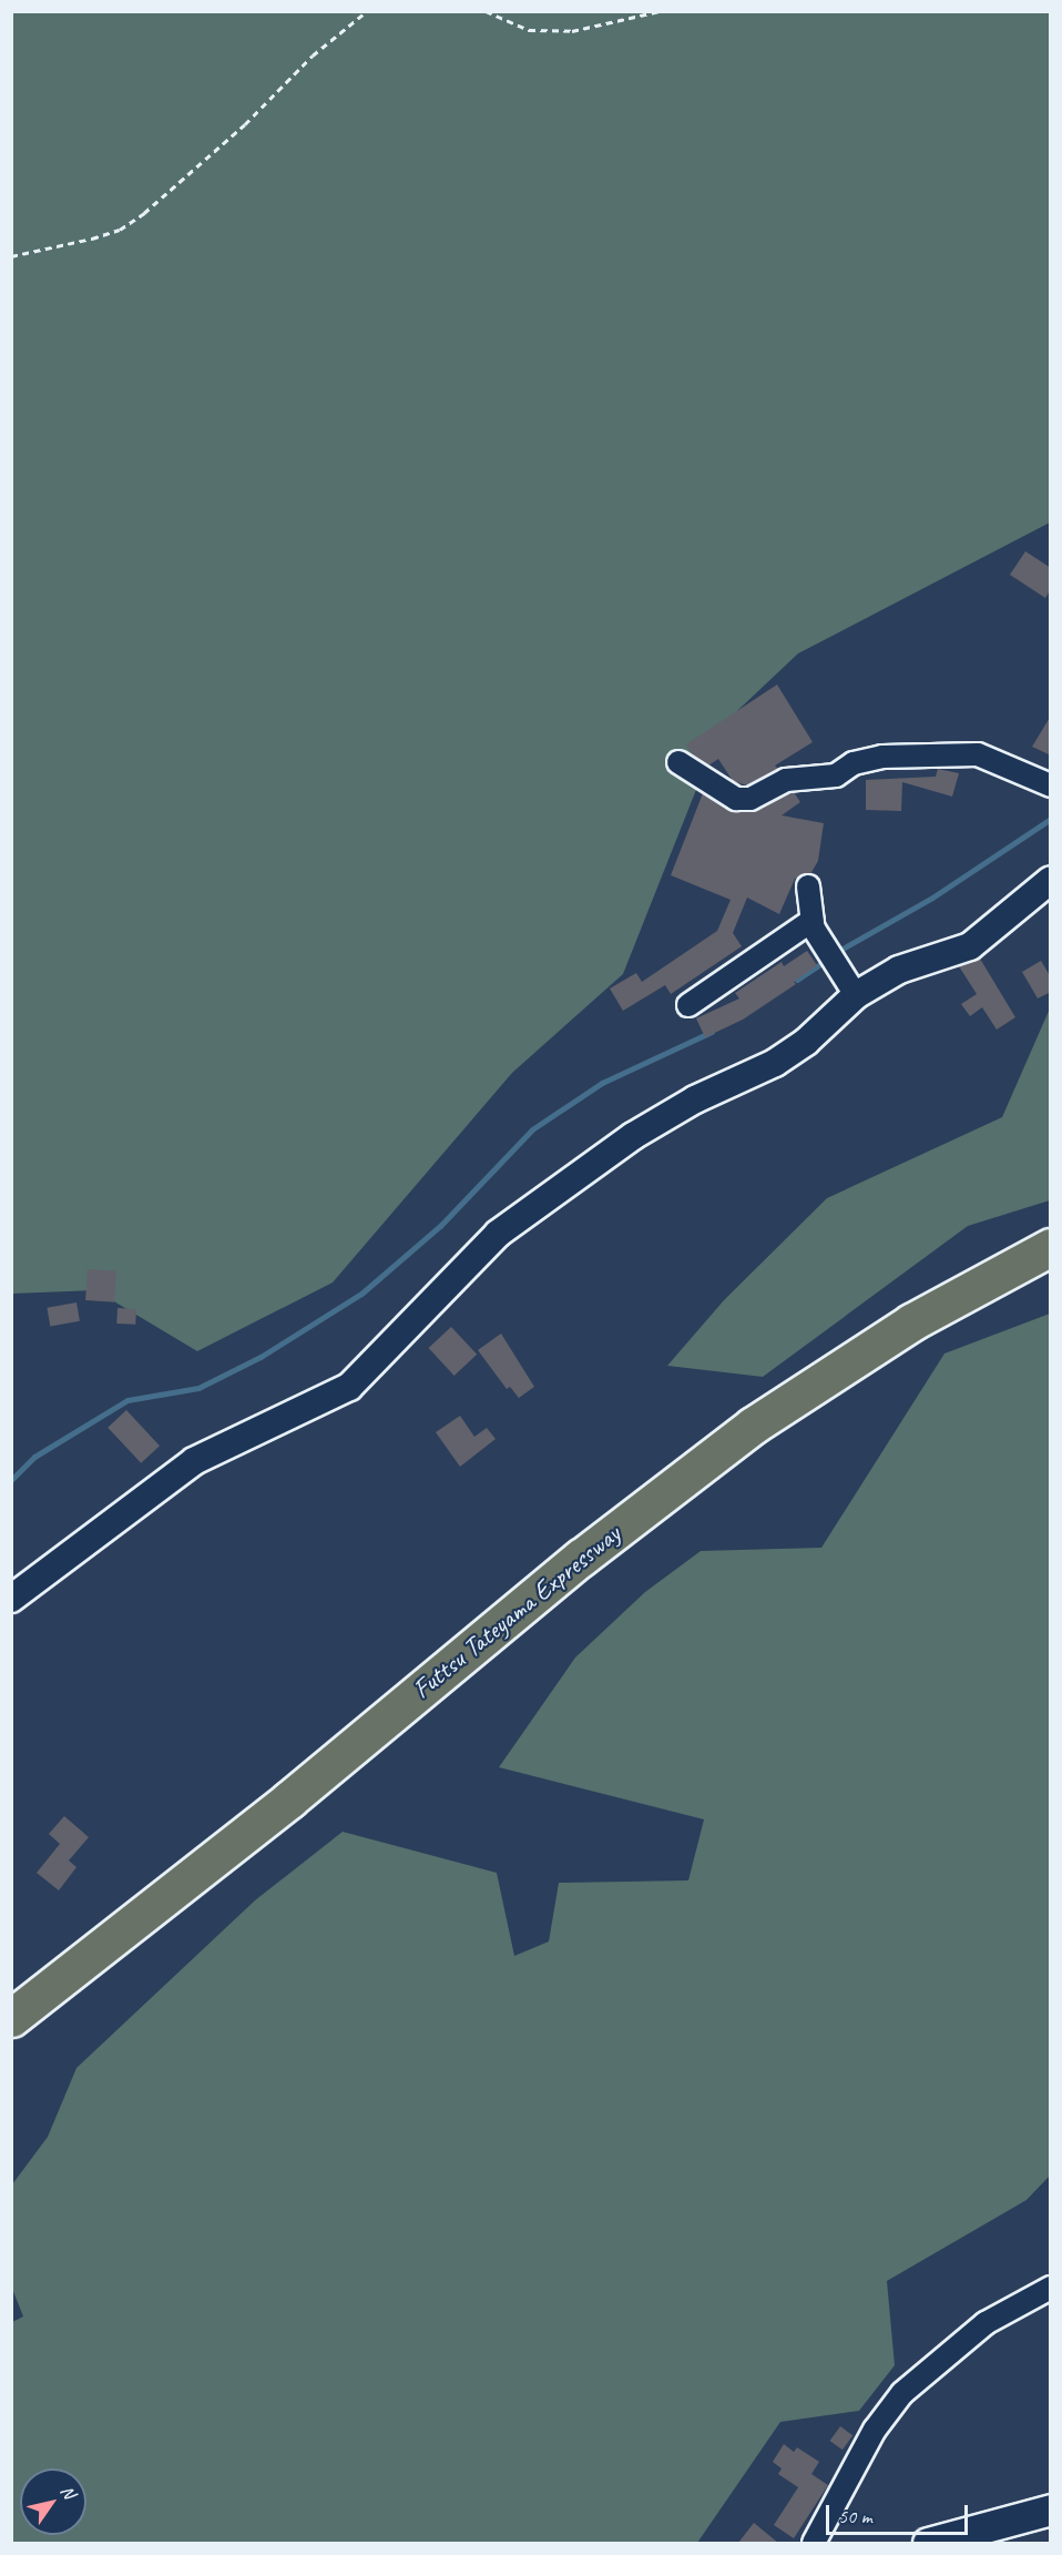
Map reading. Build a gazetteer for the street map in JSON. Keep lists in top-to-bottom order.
{
  "streets": {
    "highway": ["Futtsu Tateyama Expressway"]
  },
  "scale_bar": "50 m",
  "north": "top right"
}
